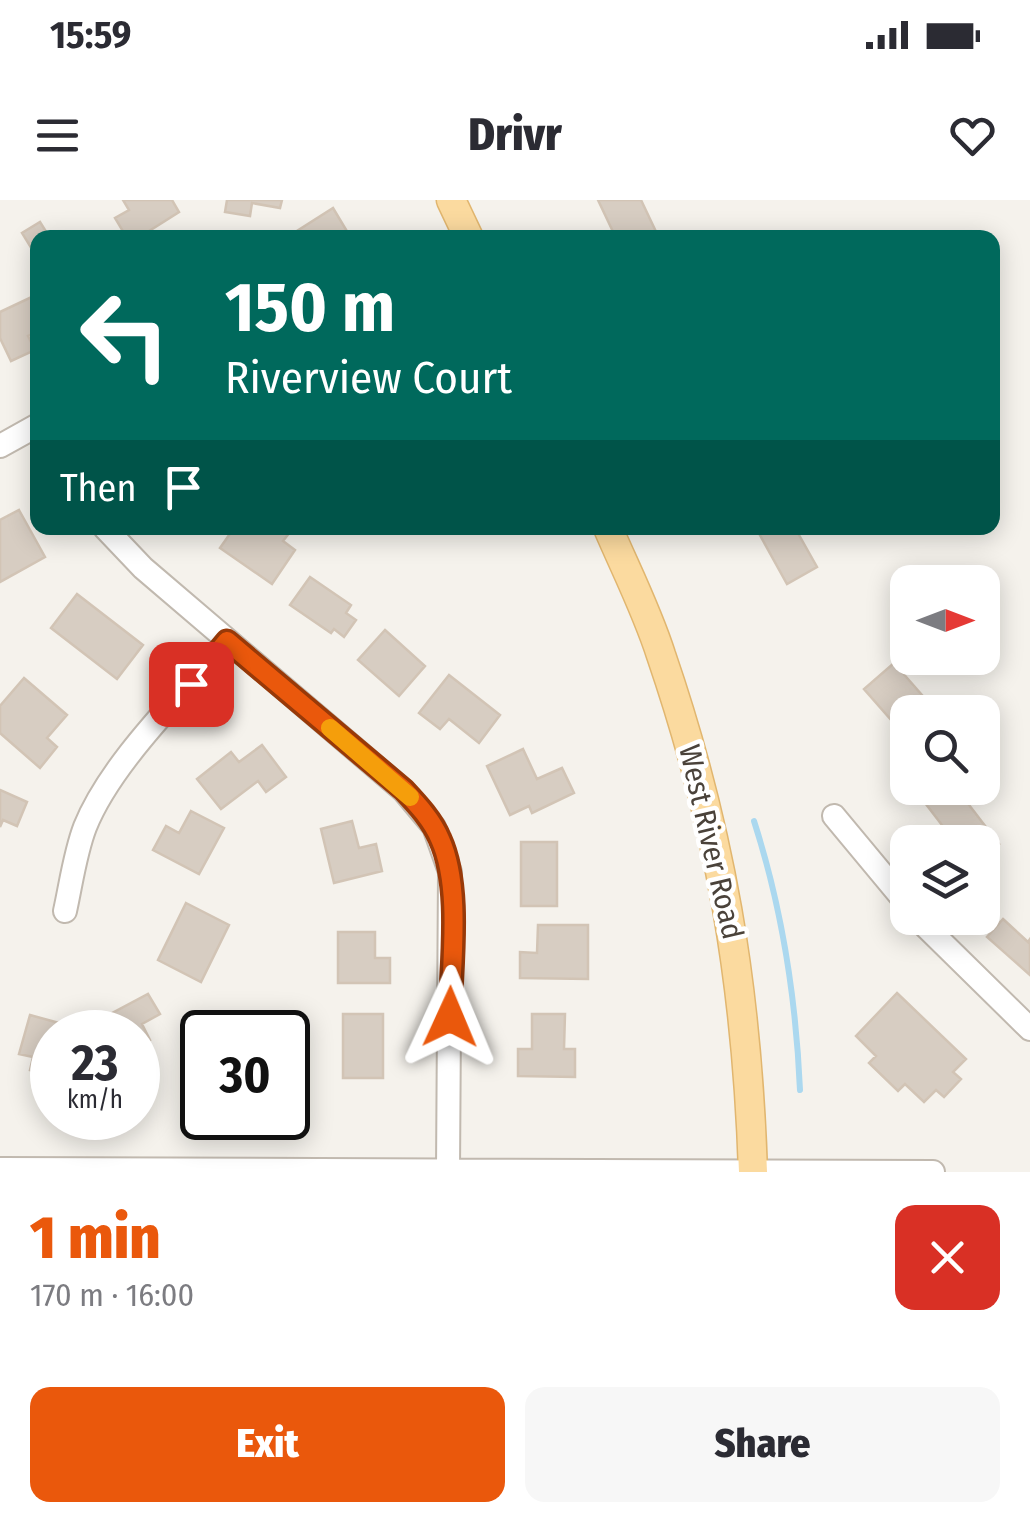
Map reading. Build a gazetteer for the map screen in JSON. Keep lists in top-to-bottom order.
{
  "streets": {
    "main road": ["West River Road"]
  },
  "north": "right",
  "page": {
    "status": "15:59",
    "header": "Drivr",
    "turn": ["150 m", "Riverview Court"],
    "then": "Then",
    "speed": "23 km/h",
    "limit": "30",
    "heading": ["1 min", "170 m · 16:00"],
    "buttons": ["Exit", "Share"]
  }
}
